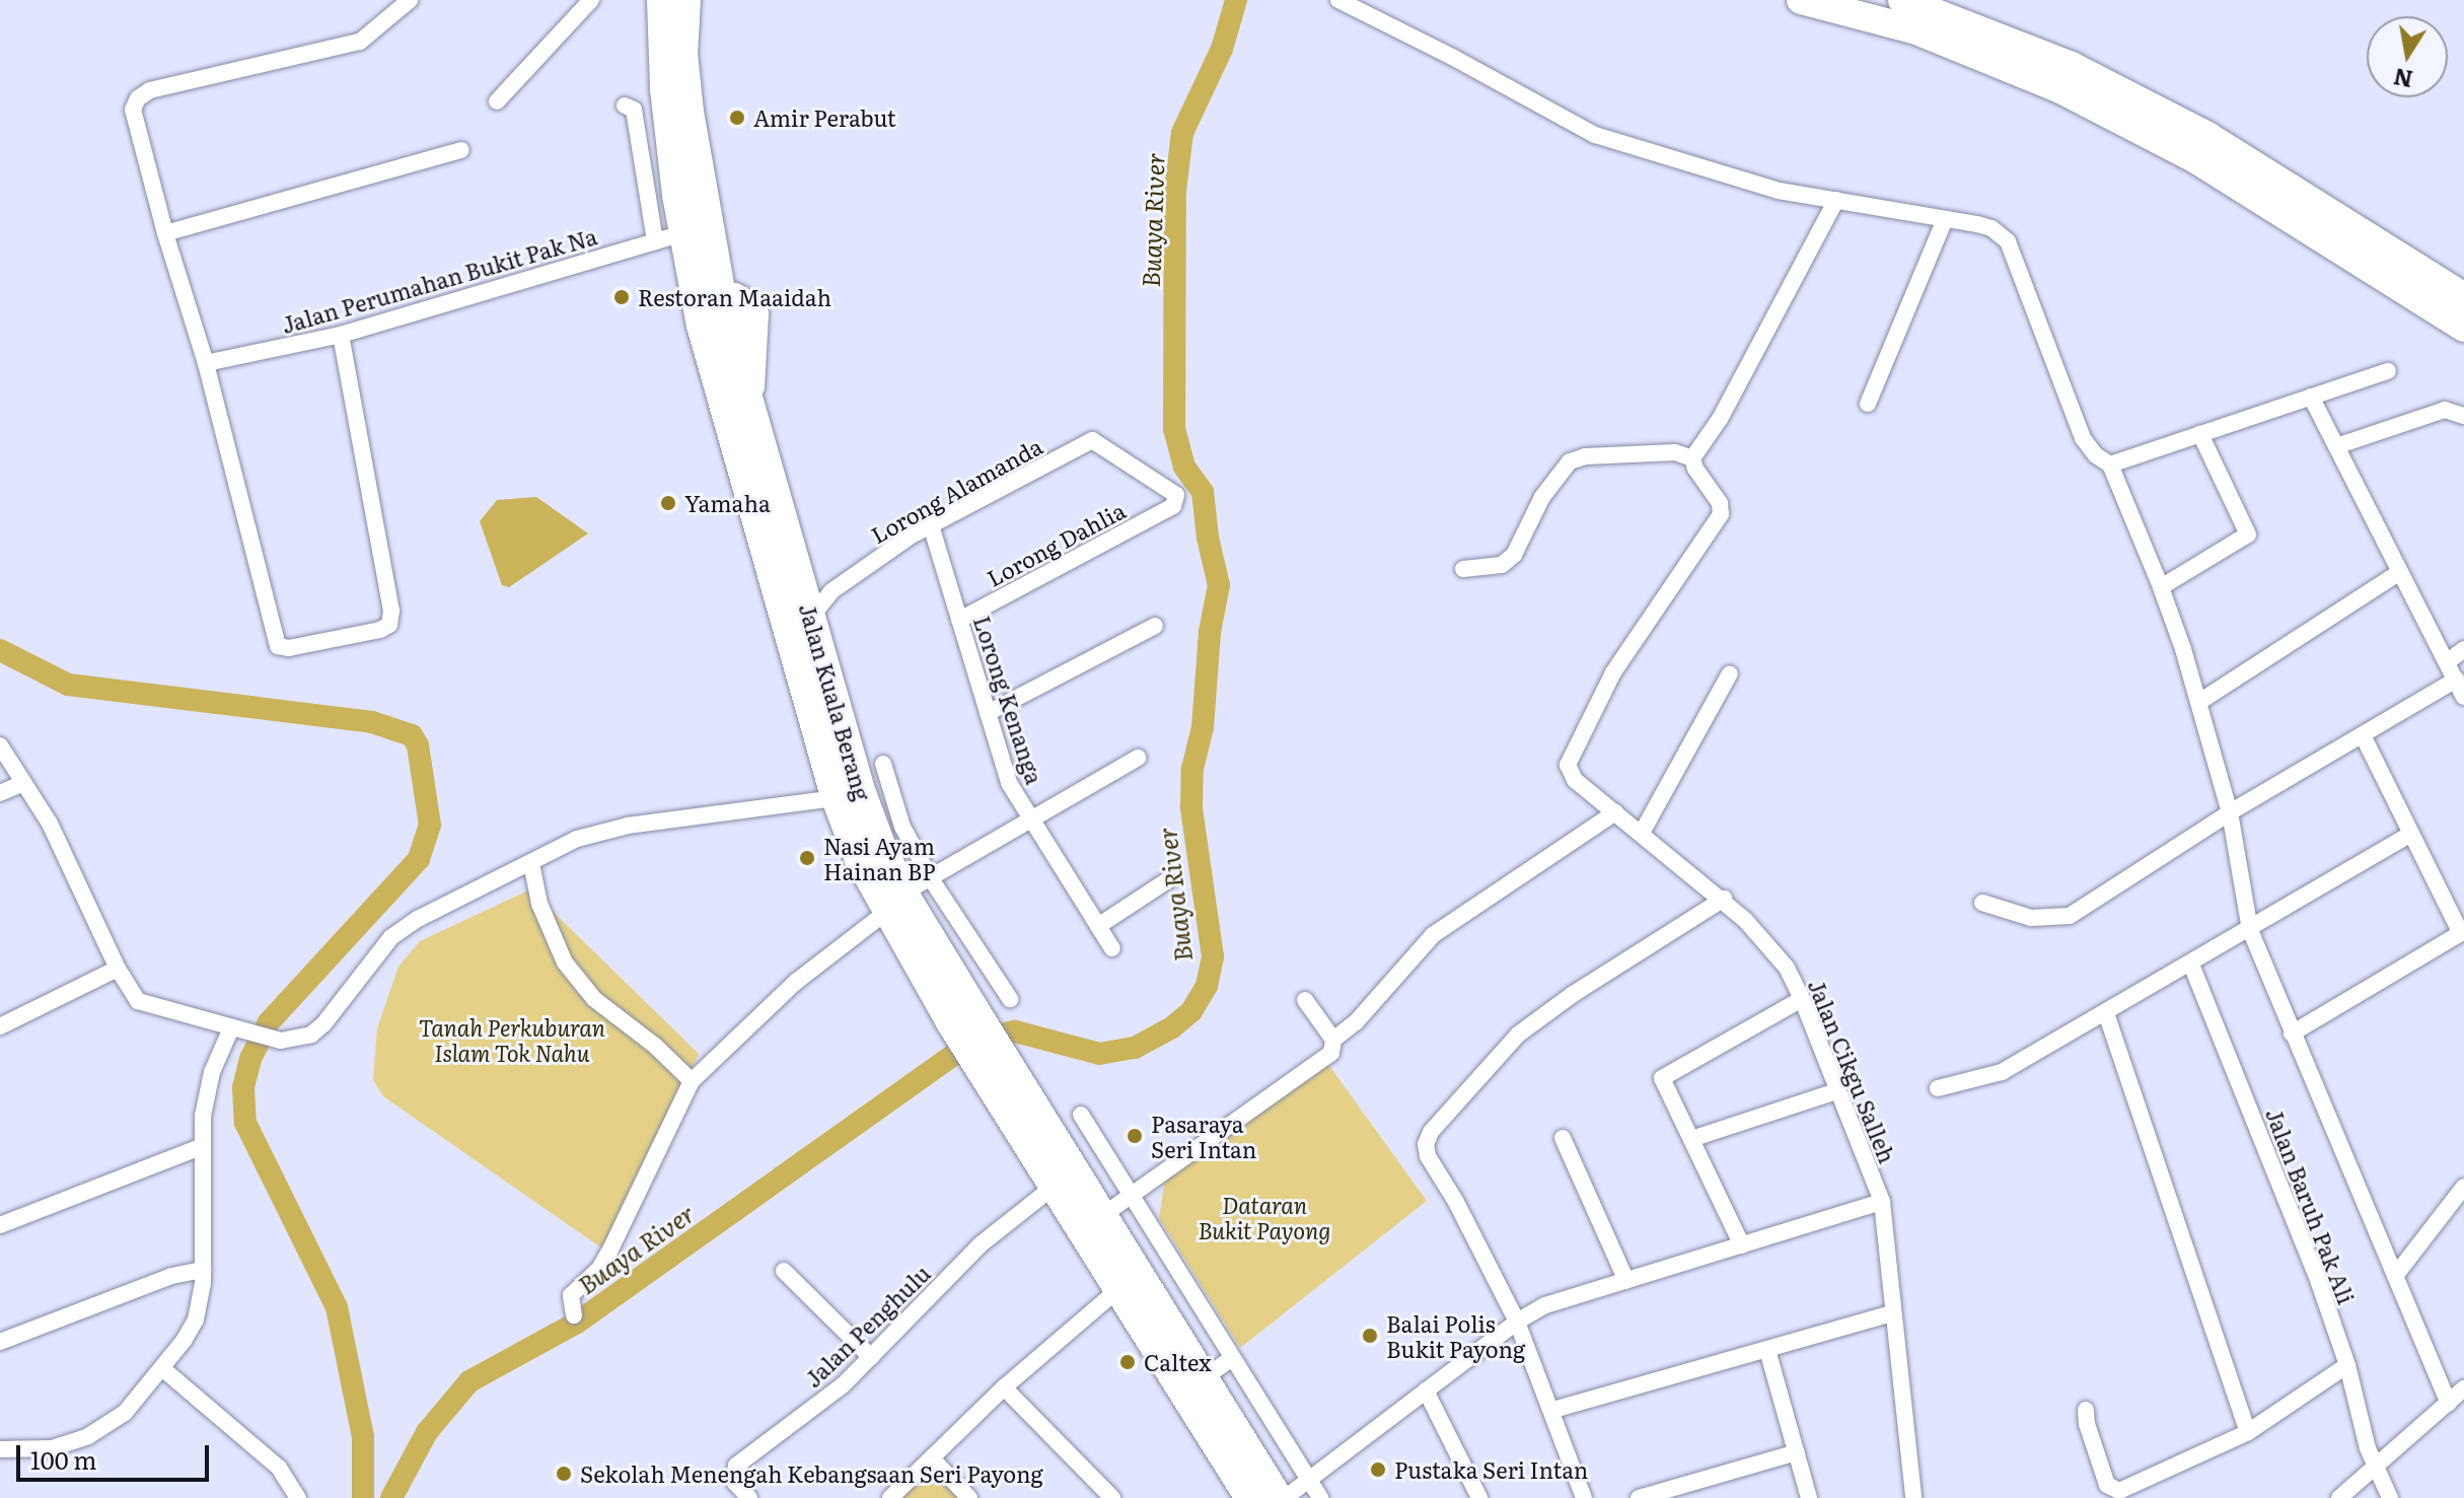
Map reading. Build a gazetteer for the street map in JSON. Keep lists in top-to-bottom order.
{
  "streets": {
    "highway": ["Jalan Kuala Berang"],
    "street": [
      "Jalan Perumahan Bukit Pak Na",
      "Lorong Alamanda",
      "Lorong Dahlia",
      "Lorong Kenanga",
      "Jalan Cikgu Salleh",
      "Jalan Baruh Pak Ali",
      "Jalan Penghulu"
    ]
  },
  "crossings": [
    ["Jalan Perumahan Bukit Pak Na", "Jalan Kuala Berang"],
    ["Lorong Alamanda", "Lorong Dahlia"],
    ["Lorong Alamanda", "Lorong Kenanga"],
    ["Lorong Alamanda", "Jalan Kuala Berang"],
    ["Lorong Dahlia", "Lorong Kenanga"],
    ["Jalan Kuala Berang", "Jalan Penghulu"]
  ],
  "water": ["Buaya River"],
  "parks": ["Tanah Perkuburan Islam Tok Nahu", "Dataran Bukit Payong"],
  "places": [
    "Amir Perabut",
    "Restoran Maaidah",
    "Yamaha",
    "Nasi Ayam Hainan BP",
    "Pasaraya Seri Intan",
    "Balai Polis Bukit Payong",
    "Caltex",
    "Pustaka Seri Intan",
    "Sekolah Menengah Kebangsaan Seri Payong"
  ],
  "scale_bar": "100 m",
  "north": "bottom"
}
